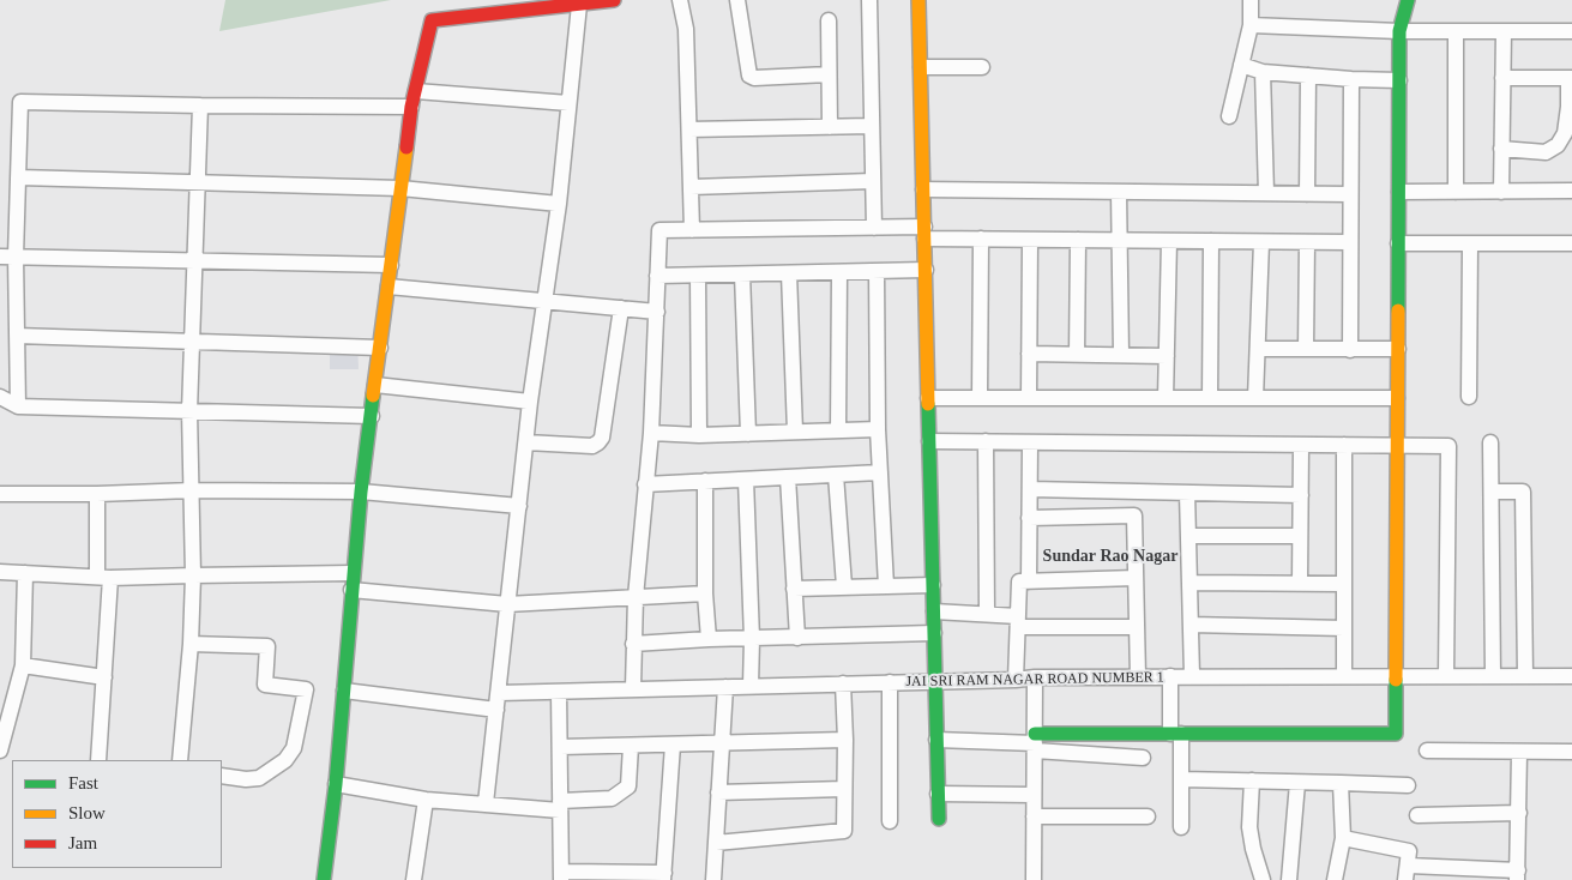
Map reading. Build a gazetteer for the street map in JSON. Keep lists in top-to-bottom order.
{
  "streets": {
    "street": ["JAI SRI RAM NAGAR ROAD NUMBER 1"]
  },
  "districts": ["Sundar Rao Nagar"],
  "legend": ["Fast", "Slow", "Jam"]
}
